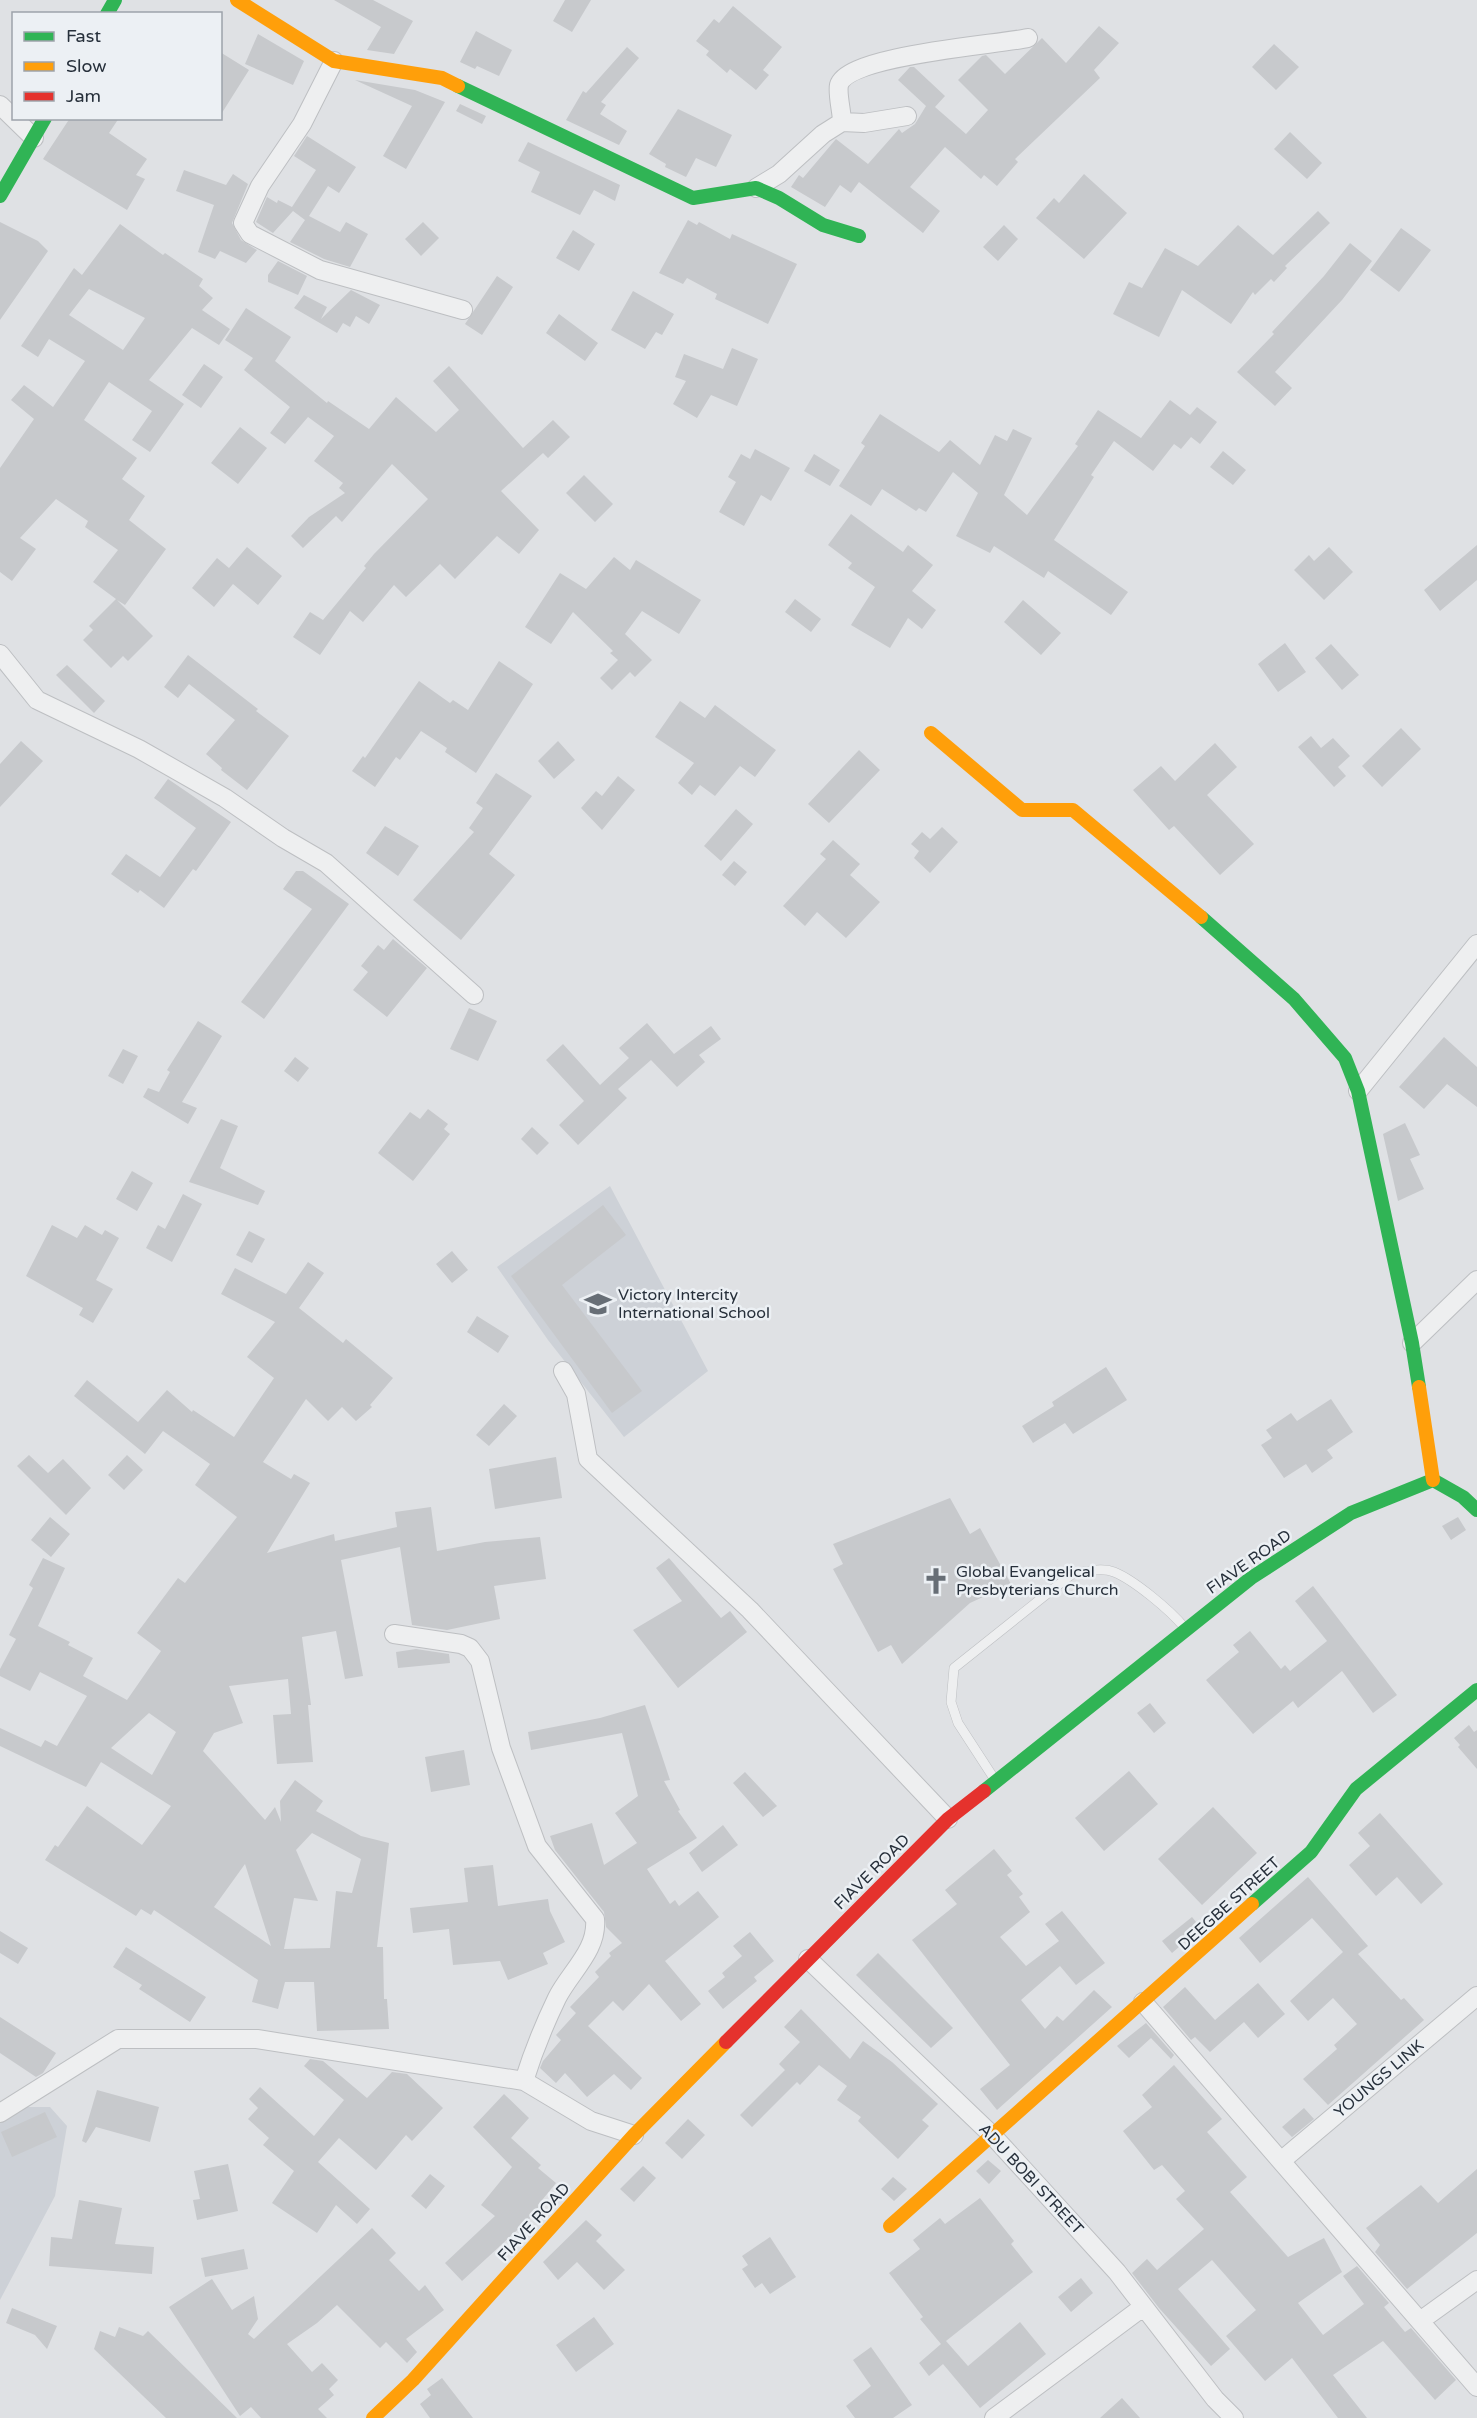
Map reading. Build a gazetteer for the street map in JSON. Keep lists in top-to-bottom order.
{
  "streets": {
    "street": [
      "FIAVE ROAD",
      "DEEGBE STREET",
      "YOUNGS LINK",
      "ADU BOBI STREET"
    ]
  },
  "crossings": [
    ["FIAVE ROAD", "ADU BOBI STREET"],
    ["DEEGBE STREET", "ADU BOBI STREET"]
  ],
  "places": {
    "school or university": ["Victory Intercity International School"],
    "church": ["Global Evangelical Presbyterians Church"]
  },
  "legend": ["Fast", "Slow", "Jam"]
}
